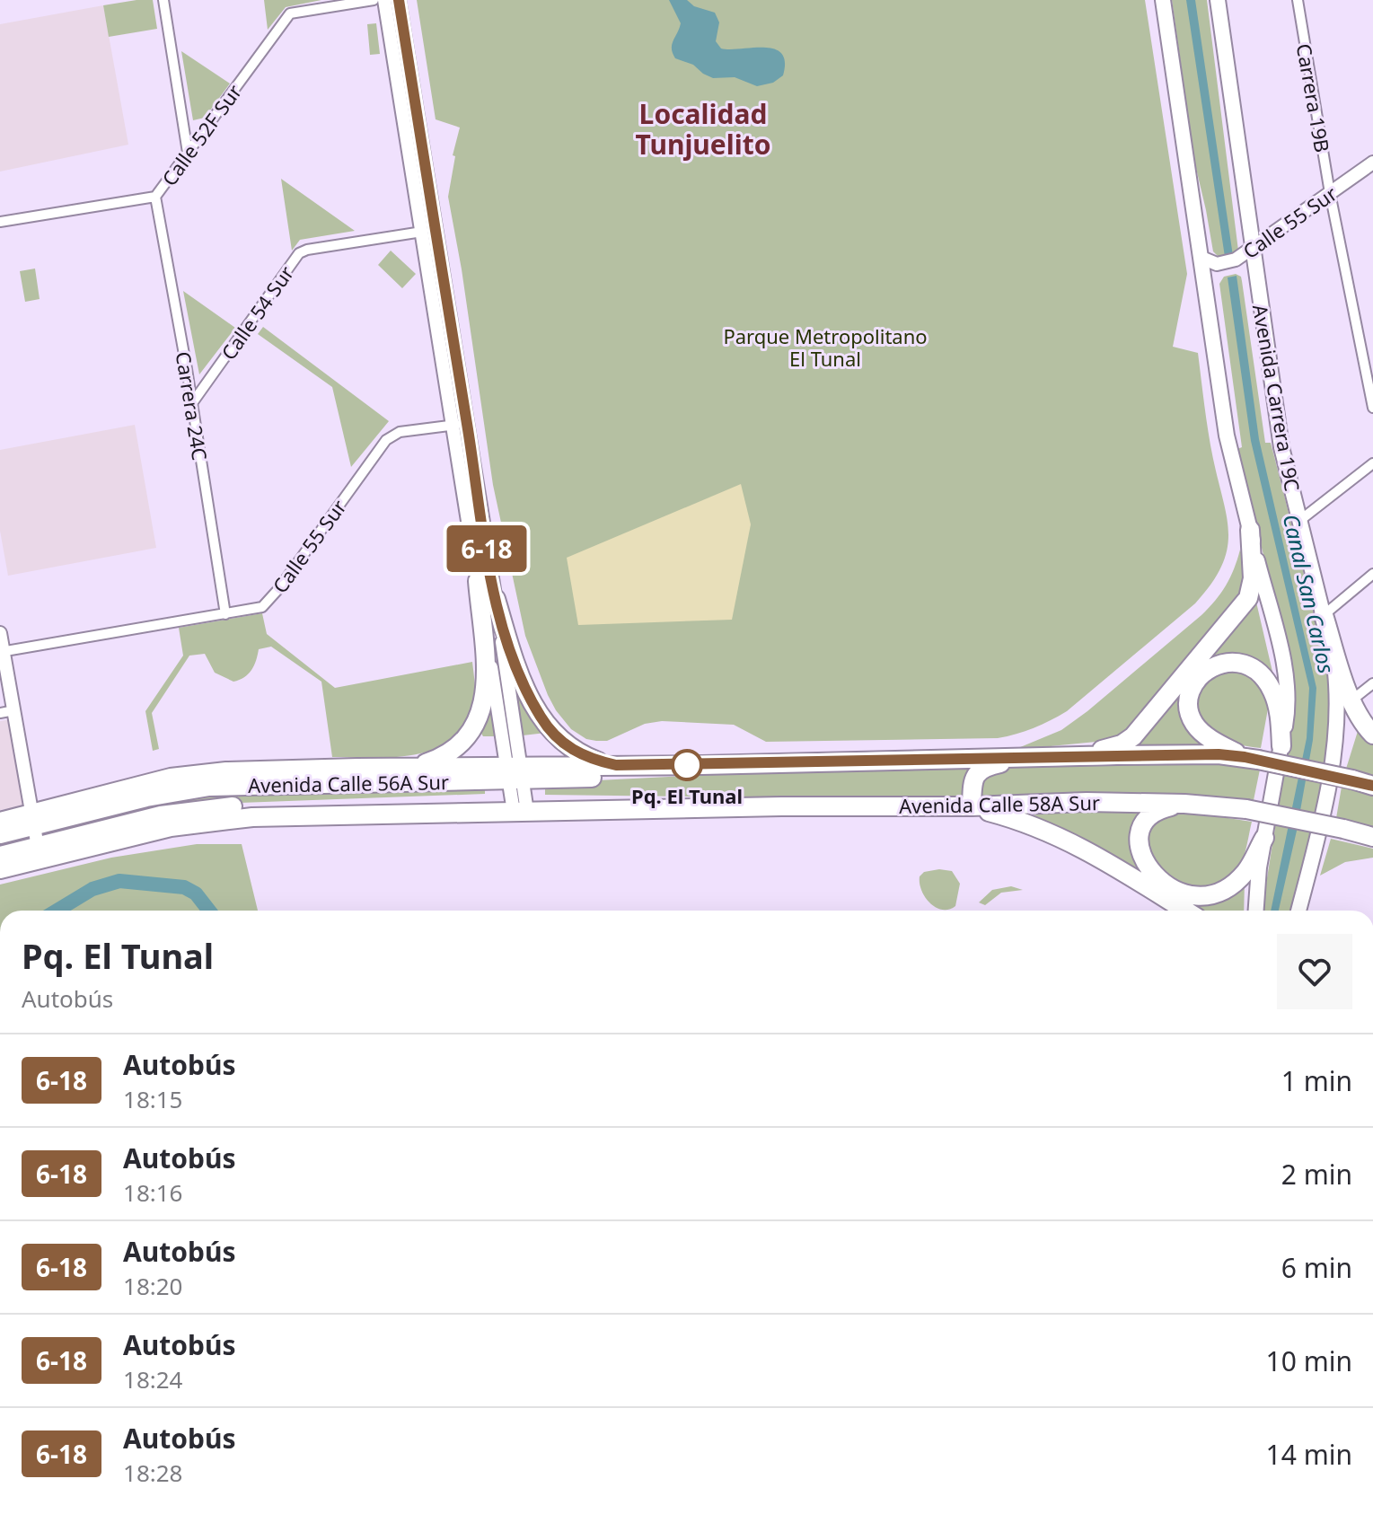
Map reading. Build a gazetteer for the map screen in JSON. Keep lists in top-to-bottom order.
{
  "streets": {
    "highway": ["Avenida Calle 56A Sur", "Avenida Calle 58A Sur"],
    "main road": ["Calle 55 Sur", "Avenida Carrera 19C"],
    "street": [
      "Carrera 19B",
      "Calle 52F Sur",
      "Calle 54 Sur",
      "Carrera 24C"
    ]
  },
  "crossings": [
    ["Carrera 19B", "Calle 55 Sur"],
    ["Calle 52F Sur", "Carrera 24C"],
    ["Calle 55 Sur", "Avenida Carrera 19C"],
    ["Calle 55 Sur", "Carrera 24C"],
    ["Calle 54 Sur", "Carrera 24C"],
    ["Avenida Calle 56A Sur", "Avenida Calle 58A Sur"]
  ],
  "districts": ["Localidad Tunjuelito"],
  "water": ["Canal San Carlos"],
  "parks": ["Parque Metropolitano El Tunal"],
  "places": ["Pq. El Tunal"],
  "lines": ["bus line 6-18"],
  "page": {
    "on_map": "6-18",
    "heading": ["Pq. El Tunal", "Autobús"],
    "list": [
      {
        "mark": "6-18",
        "name": "Autobús",
        "note": "18:15",
        "value": "1 min"
      },
      {
        "mark": "6-18",
        "name": "Autobús",
        "note": "18:16",
        "value": "2 min"
      },
      {
        "mark": "6-18",
        "name": "Autobús",
        "note": "18:20",
        "value": "6 min"
      },
      {
        "mark": "6-18",
        "name": "Autobús",
        "note": "18:24",
        "value": "10 min"
      },
      {
        "mark": "6-18",
        "name": "Autobús",
        "note": "18:28",
        "value": "14 min"
      }
    ]
  }
}
